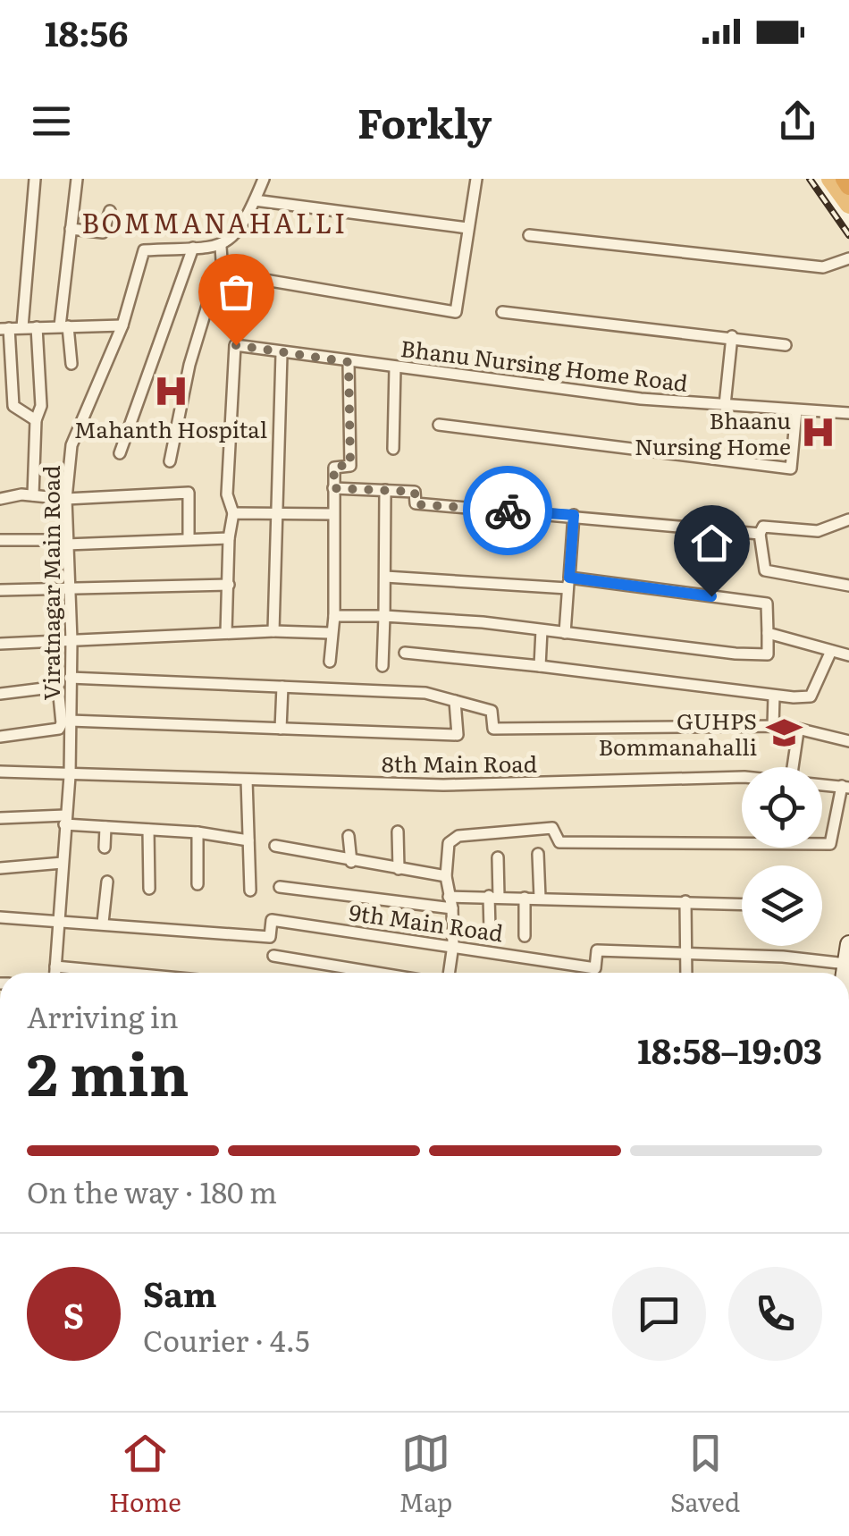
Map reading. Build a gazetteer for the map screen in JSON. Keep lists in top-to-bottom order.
{
  "streets": {
    "street": [
      "Bhanu Nursing Home Road",
      "Viratnagar Main Road",
      "8th Main Road",
      "9th Main Road"
    ]
  },
  "crossings": [
    ["Viratnagar Main Road", "8th Main Road"],
    ["Viratnagar Main Road", "9th Main Road"]
  ],
  "districts": ["BOMMANAHALLI"],
  "places": {
    "hospital": ["Mahanth Hospital", "Bhaanu Nursing Home"],
    "school or university": ["GUHPS Bommanahalli"]
  },
  "page": {
    "status": "18:56",
    "header": "Forkly",
    "heading": ["2 min", "Arriving in", "18:58–19:03"],
    "panel": ["Sam", "Courier · 4.5"],
    "bar": "On the way · 180 m",
    "round": "S",
    "tabs": ["Home", "Map", "Saved"]
  }
}
